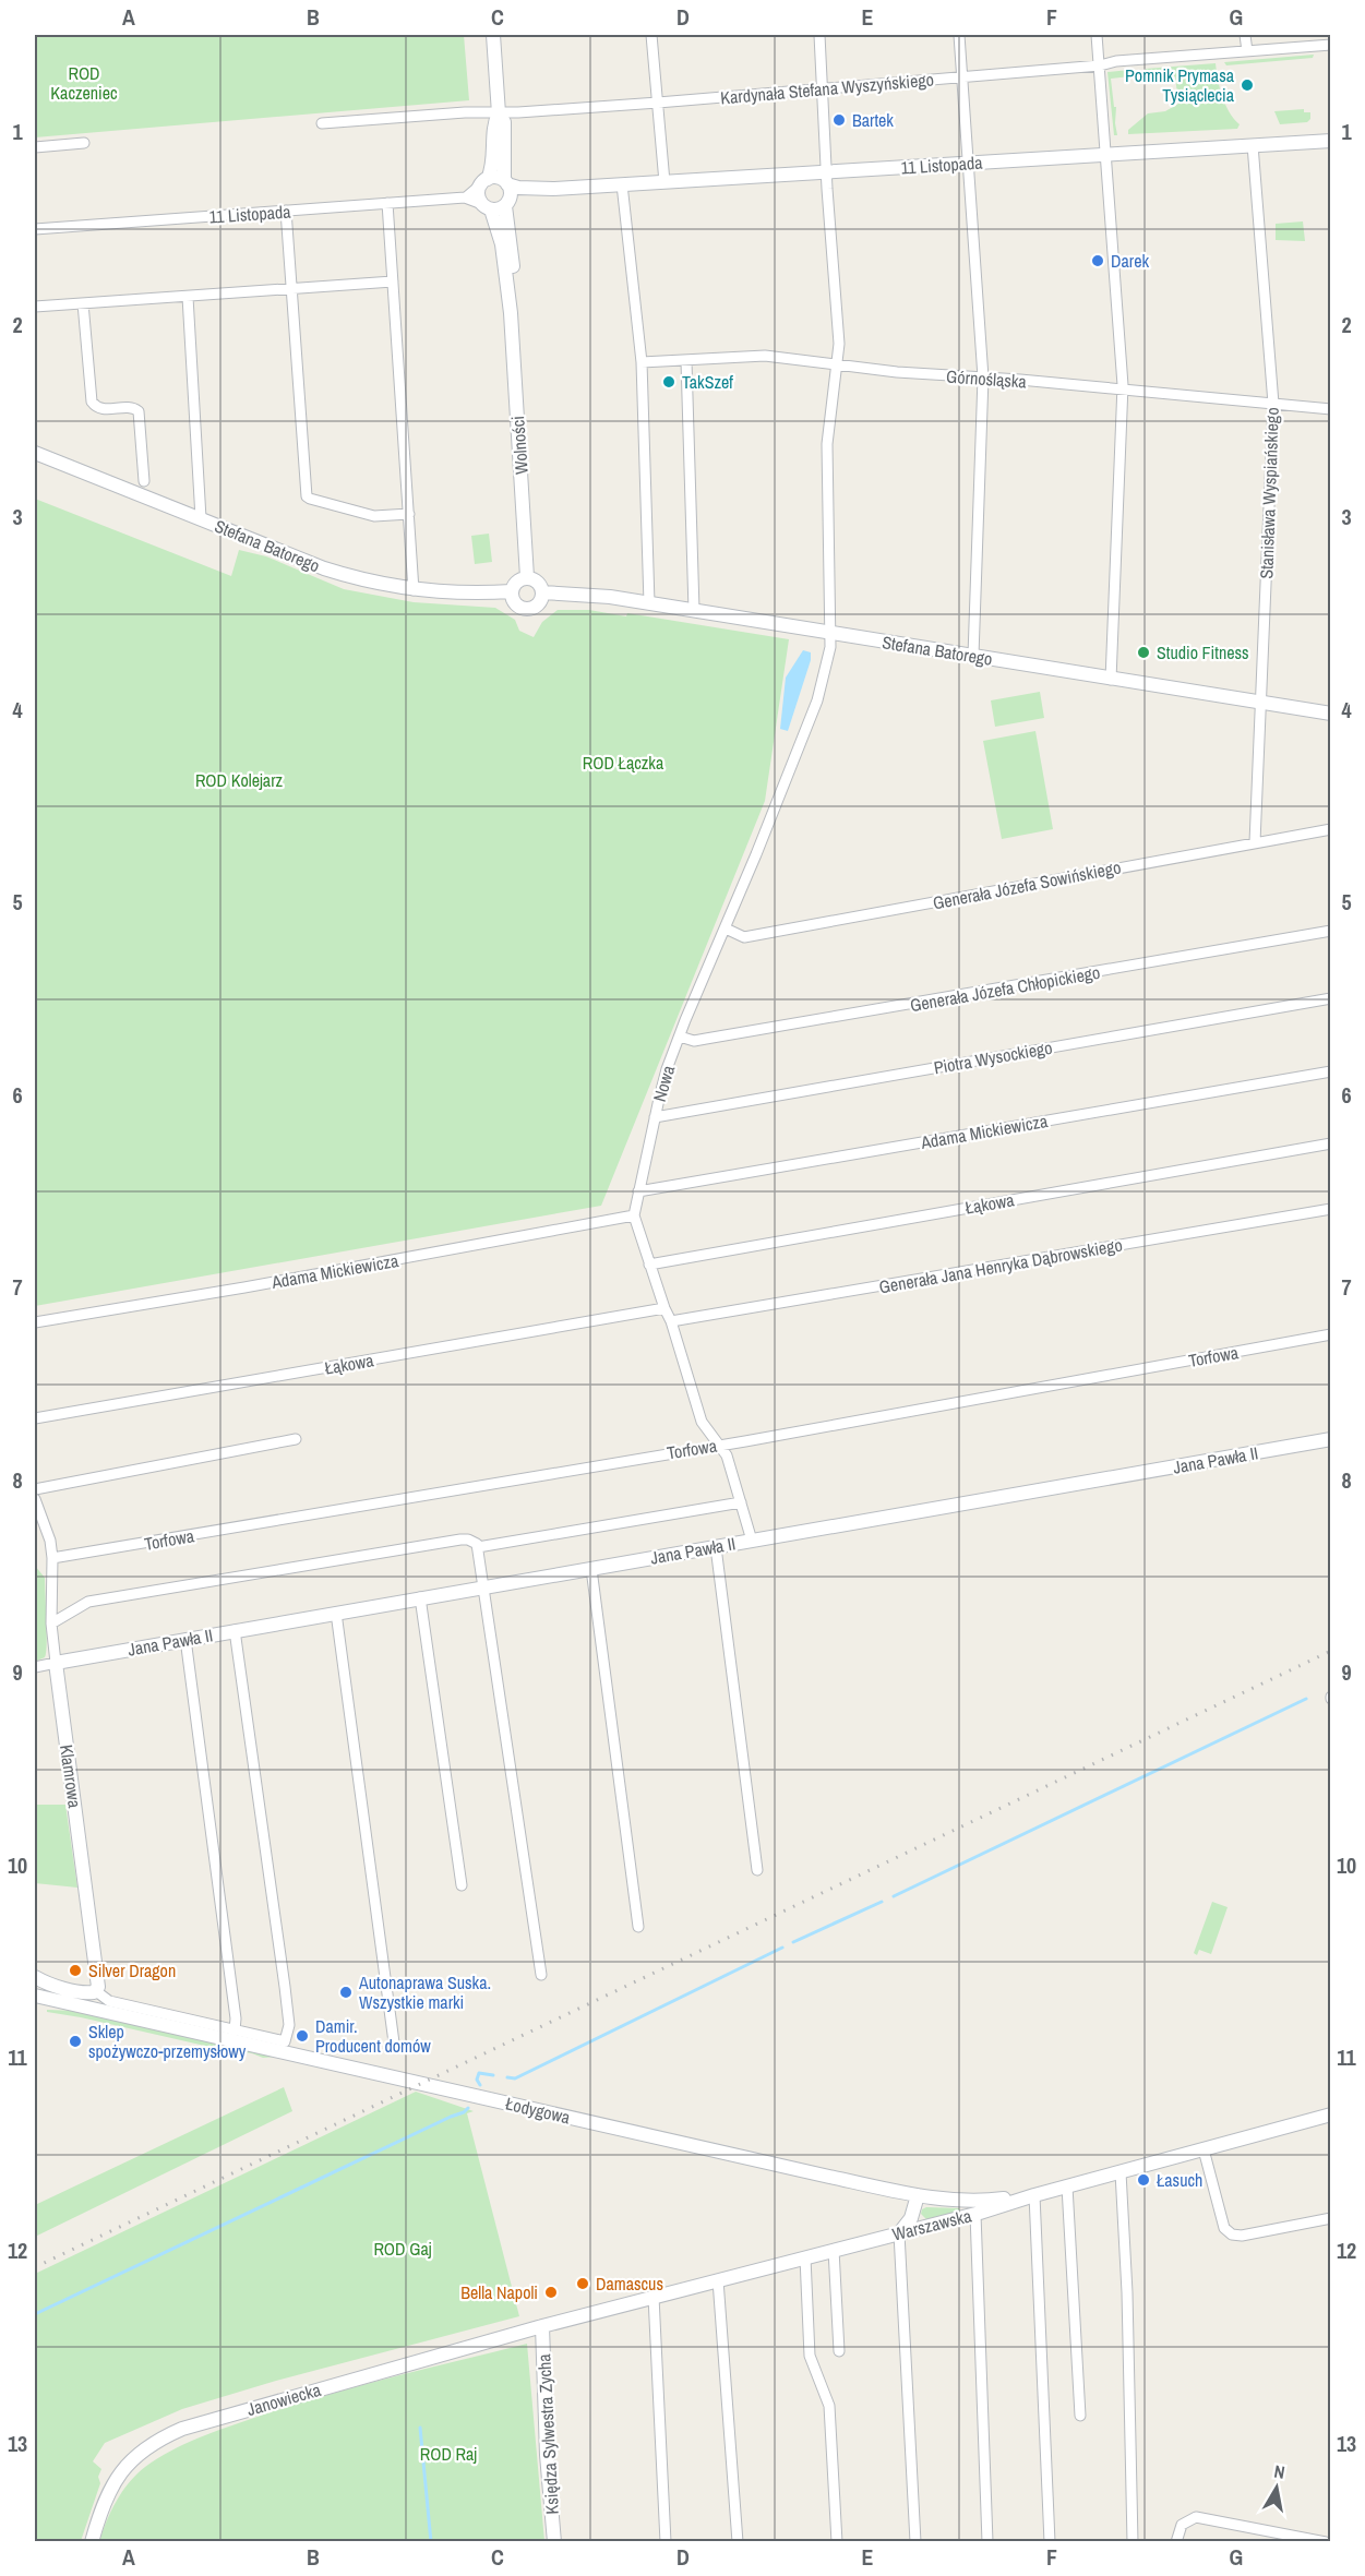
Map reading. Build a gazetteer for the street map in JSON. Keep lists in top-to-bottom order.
{
  "streets": {
    "street": [
      "Kardynała Stefana Wyszyńskiego",
      "11 Listopada",
      "Górnośląska",
      "Wolności",
      "Stanisława Wyspiańskiego",
      "Stefana Batorego",
      "Generała Józefa Sowińskiego",
      "Generała Józefa Chłopickiego",
      "Piotra Wysockiego",
      "Nowa",
      "Adama Mickiewicza",
      "Łąkowa",
      "Generała Jana Henryka Dąbrowskiego",
      "Torfowa",
      "Jana Pawła II",
      "Klamrowa",
      "Łodygowa",
      "Warszawska",
      "Janowiecka",
      "Księdza Sylwestra Zycha"
    ]
  },
  "crossings": [
    ["Kardynała Stefana Wyszyńskiego", "Nowa"],
    ["11 Listopada", "Wolności"],
    ["11 Listopada", "Stanisława Wyspiańskiego"],
    ["11 Listopada", "Nowa"],
    ["Górnośląska", "Stanisława Wyspiańskiego"],
    ["Górnośląska", "Nowa"],
    ["Wolności", "Stefana Batorego"],
    ["Stanisława Wyspiańskiego", "Stefana Batorego"],
    ["Stanisława Wyspiańskiego", "Generała Józefa Sowińskiego"],
    ["Stefana Batorego", "Nowa"],
    ["Generała Józefa Sowińskiego", "Nowa"],
    ["Generała Józefa Chłopickiego", "Nowa"],
    ["Piotra Wysockiego", "Nowa"],
    ["Nowa", "Adama Mickiewicza"],
    ["Nowa", "Łąkowa"],
    ["Nowa", "Generała Jana Henryka Dąbrowskiego"],
    ["Nowa", "Torfowa"],
    ["Nowa", "Jana Pawła II"],
    ["Torfowa", "Klamrowa"],
    ["Jana Pawła II", "Klamrowa"],
    ["Łodygowa", "Warszawska"],
    ["Warszawska", "Janowiecka"],
    ["Warszawska", "Księdza Sylwestra Zycha"],
    ["Janowiecka", "Księdza Sylwestra Zycha"]
  ],
  "parks": [
    "ROD Kaczeniec",
    "ROD Łączka",
    "ROD Kolejarz",
    "ROD Gaj",
    "ROD Raj"
  ],
  "places": [
    "Pomnik Prymasa Tysiąclecia",
    "Bartek",
    "Darek",
    "TakSzef",
    "Studio Fitness",
    "Silver Dragon",
    "Autonaprawa Suska. Wszystkie marki",
    "Damir. Producent domów",
    "Sklep spożywczo-przemysłowy",
    "Łasuch",
    "Damascus",
    "Bella Napoli"
  ],
  "north": "top",
  "grid": {
    "columns": [
      "A",
      "B",
      "C",
      "D",
      "E",
      "F",
      "G"
    ],
    "rows": [
      "1",
      "2",
      "3",
      "4",
      "5",
      "6",
      "7",
      "8",
      "9",
      "10",
      "11",
      "12",
      "13"
    ]
  }
}
